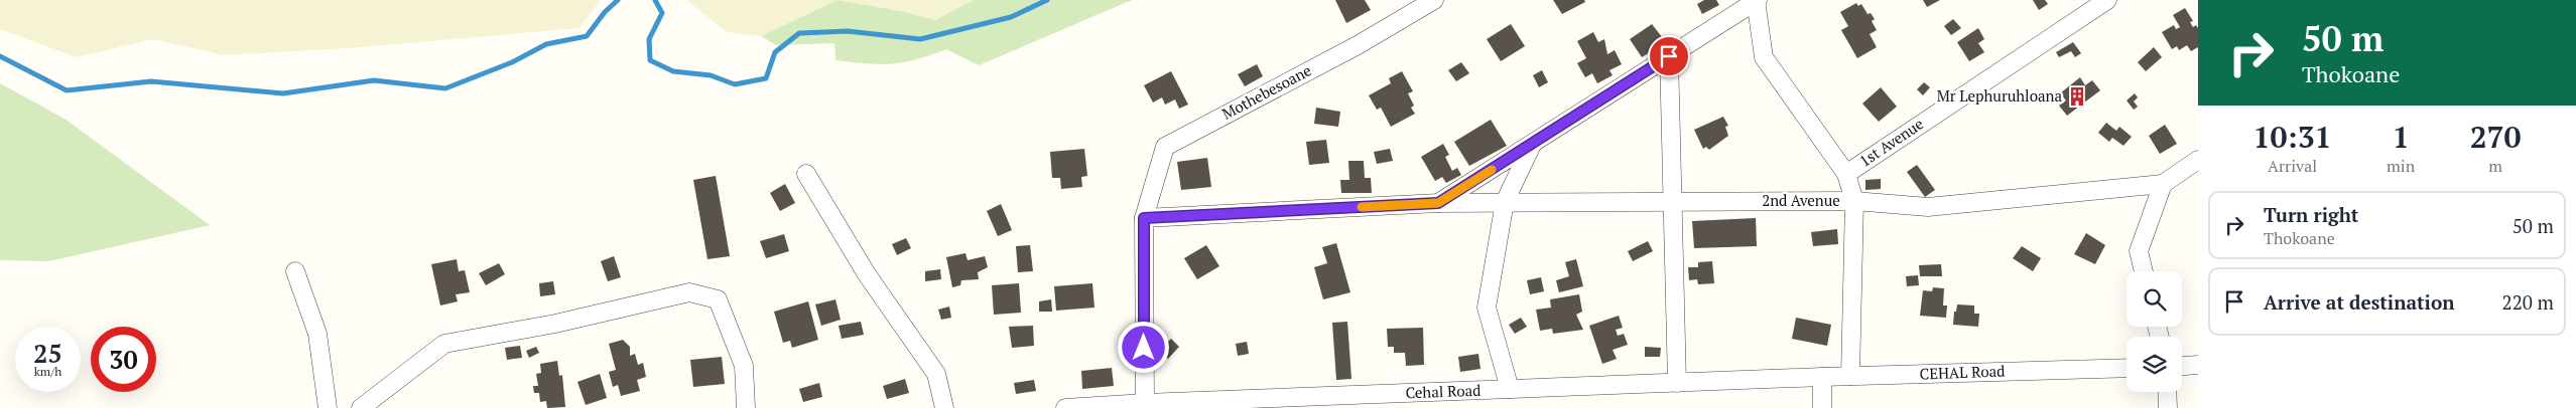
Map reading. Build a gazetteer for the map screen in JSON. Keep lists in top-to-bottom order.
{
  "streets": {
    "street": [
      "Mothebesoane",
      "1st Avenue",
      "2nd Avenue",
      "CEHAL Road",
      "Cehal Road"
    ]
  },
  "crossings": [
    ["Mothebesoane", "2nd Avenue"],
    ["Mothebesoane", "Cehal Road"],
    ["1st Avenue", "2nd Avenue"],
    ["1st Avenue", "CEHAL Road"],
    ["CEHAL Road", "Cehal Road"]
  ],
  "places": {
    "building": ["Mr Lephuruhloana"]
  },
  "page": {
    "turn": ["50 m", "Thokoane"],
    "eta": [
      "10:31",
      "Arrival",
      "1",
      "min",
      "270",
      "m"
    ],
    "list": [
      {
        "name": "Turn right",
        "note": "Thokoane",
        "value": "50 m"
      },
      {
        "name": "Arrive at destination",
        "value": "220 m"
      }
    ],
    "speed": "25 km/h",
    "limit": "30"
  }
}
